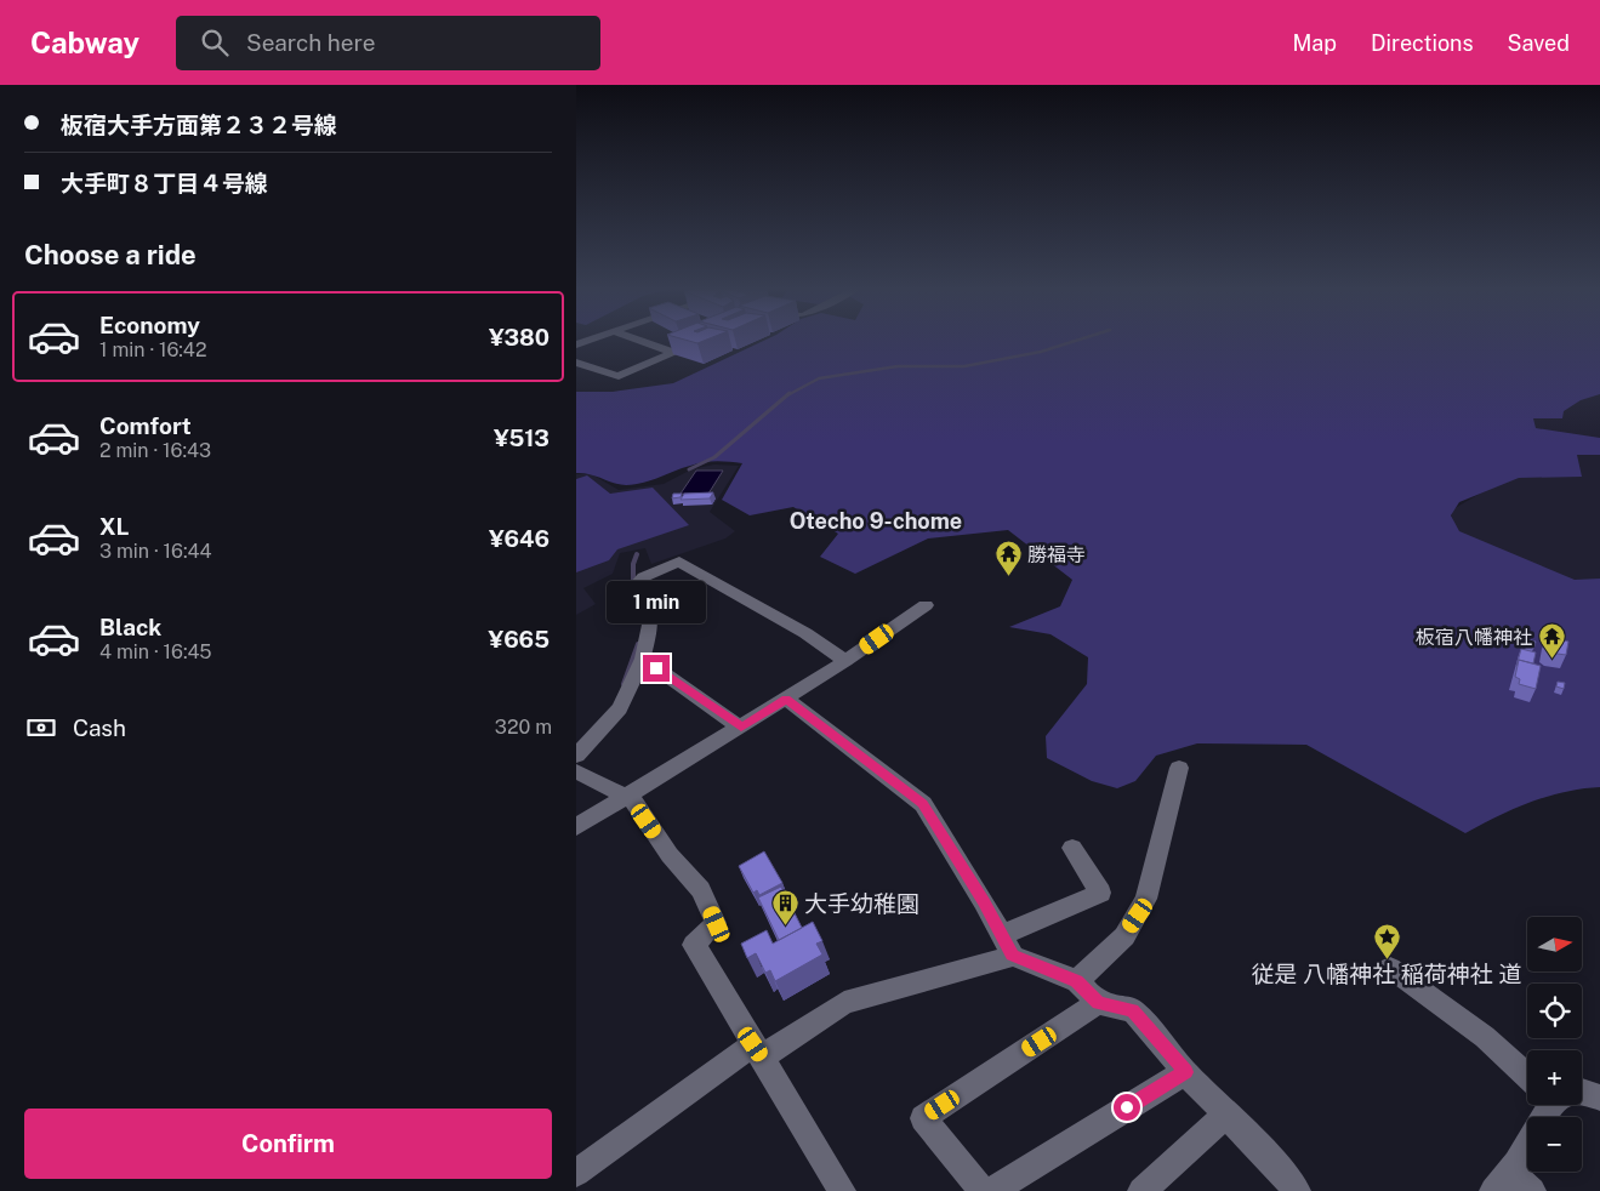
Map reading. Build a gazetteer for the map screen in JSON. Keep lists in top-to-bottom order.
{
  "districts": ["Otecho 9-chome"],
  "places": {
    "temple": ["勝福寺", "板宿八幡神社"],
    "building": ["大手幼稚園"],
    "place": ["従是 八幡神社 稲荷神社 道"]
  },
  "north": "right",
  "page": {
    "header": "Cabway",
    "search": "Search here",
    "nav": ["Map", "Directions", "Saved"],
    "banner": ["板宿大手方面第２３２号線", "大手町８丁目４号線"],
    "heading": "Choose a ride",
    "list": [
      {
        "name": "Economy",
        "note": "1 min · 16:42",
        "value": "¥380"
      },
      {
        "name": "Comfort",
        "note": "2 min · 16:43",
        "value": "¥513"
      },
      {
        "name": "XL",
        "note": "3 min · 16:44",
        "value": "¥646"
      },
      {
        "name": "Black",
        "note": "4 min · 16:45",
        "value": "¥665"
      }
    ],
    "bubble": "1 min",
    "pay": ["Cash", "320 m"],
    "map_buttons": ["+", "−"],
    "buttons": "Confirm"
  }
}
